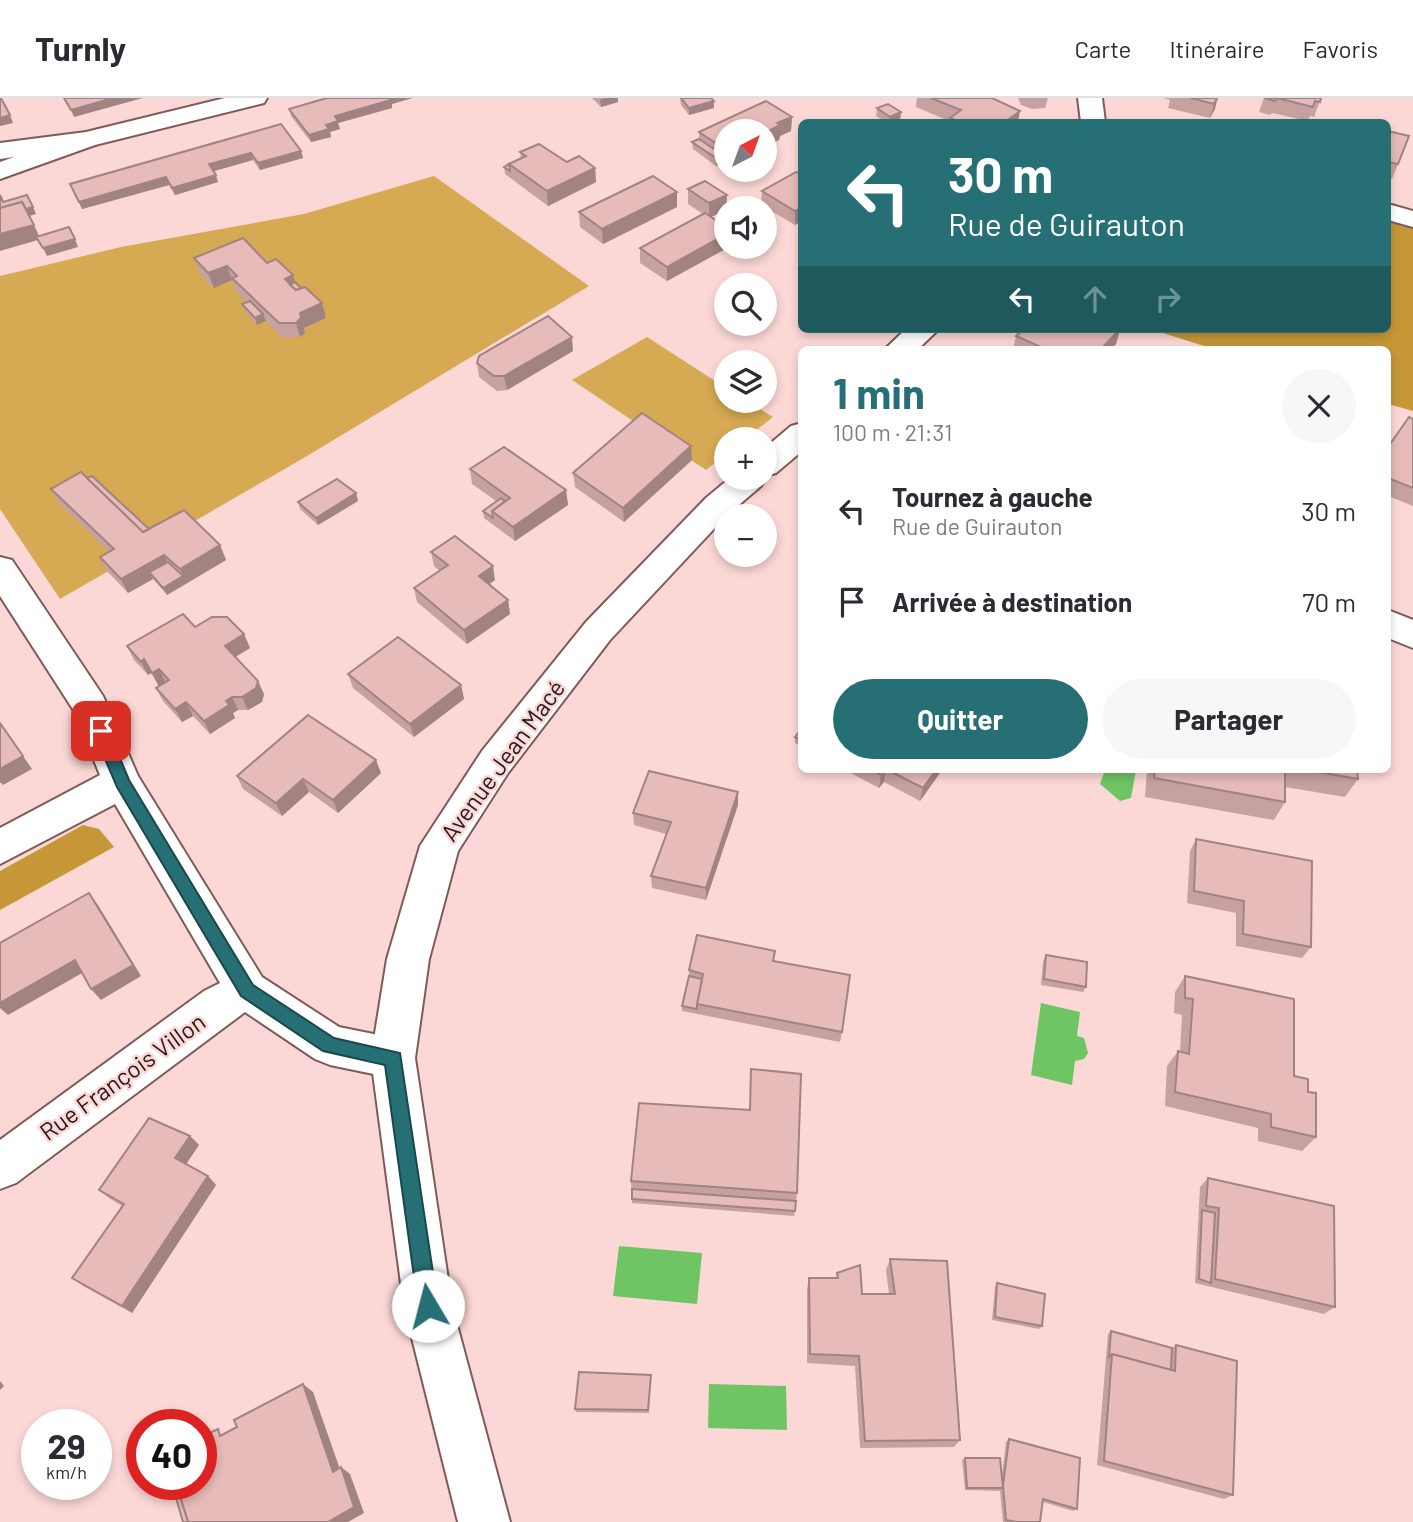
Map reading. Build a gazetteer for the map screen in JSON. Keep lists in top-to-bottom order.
{
  "streets": {
    "street": ["Avenue Jean Macé", "Rue François Villon"]
  },
  "north": "top right",
  "page": {
    "header": "Turnly",
    "nav": ["Carte", "Itinéraire", "Favoris"],
    "map_buttons": ["+", "−"],
    "turn": ["30 m", "Rue de Guirauton"],
    "heading": ["1 min", "100 m · 21:31"],
    "list": [
      {
        "name": "Tournez à gauche",
        "note": "Rue de Guirauton",
        "value": "30 m"
      },
      {
        "name": "Arrivée à destination",
        "value": "70 m"
      }
    ],
    "buttons": ["Quitter", "Partager"],
    "speed": "29 km/h",
    "limit": "40"
  }
}
